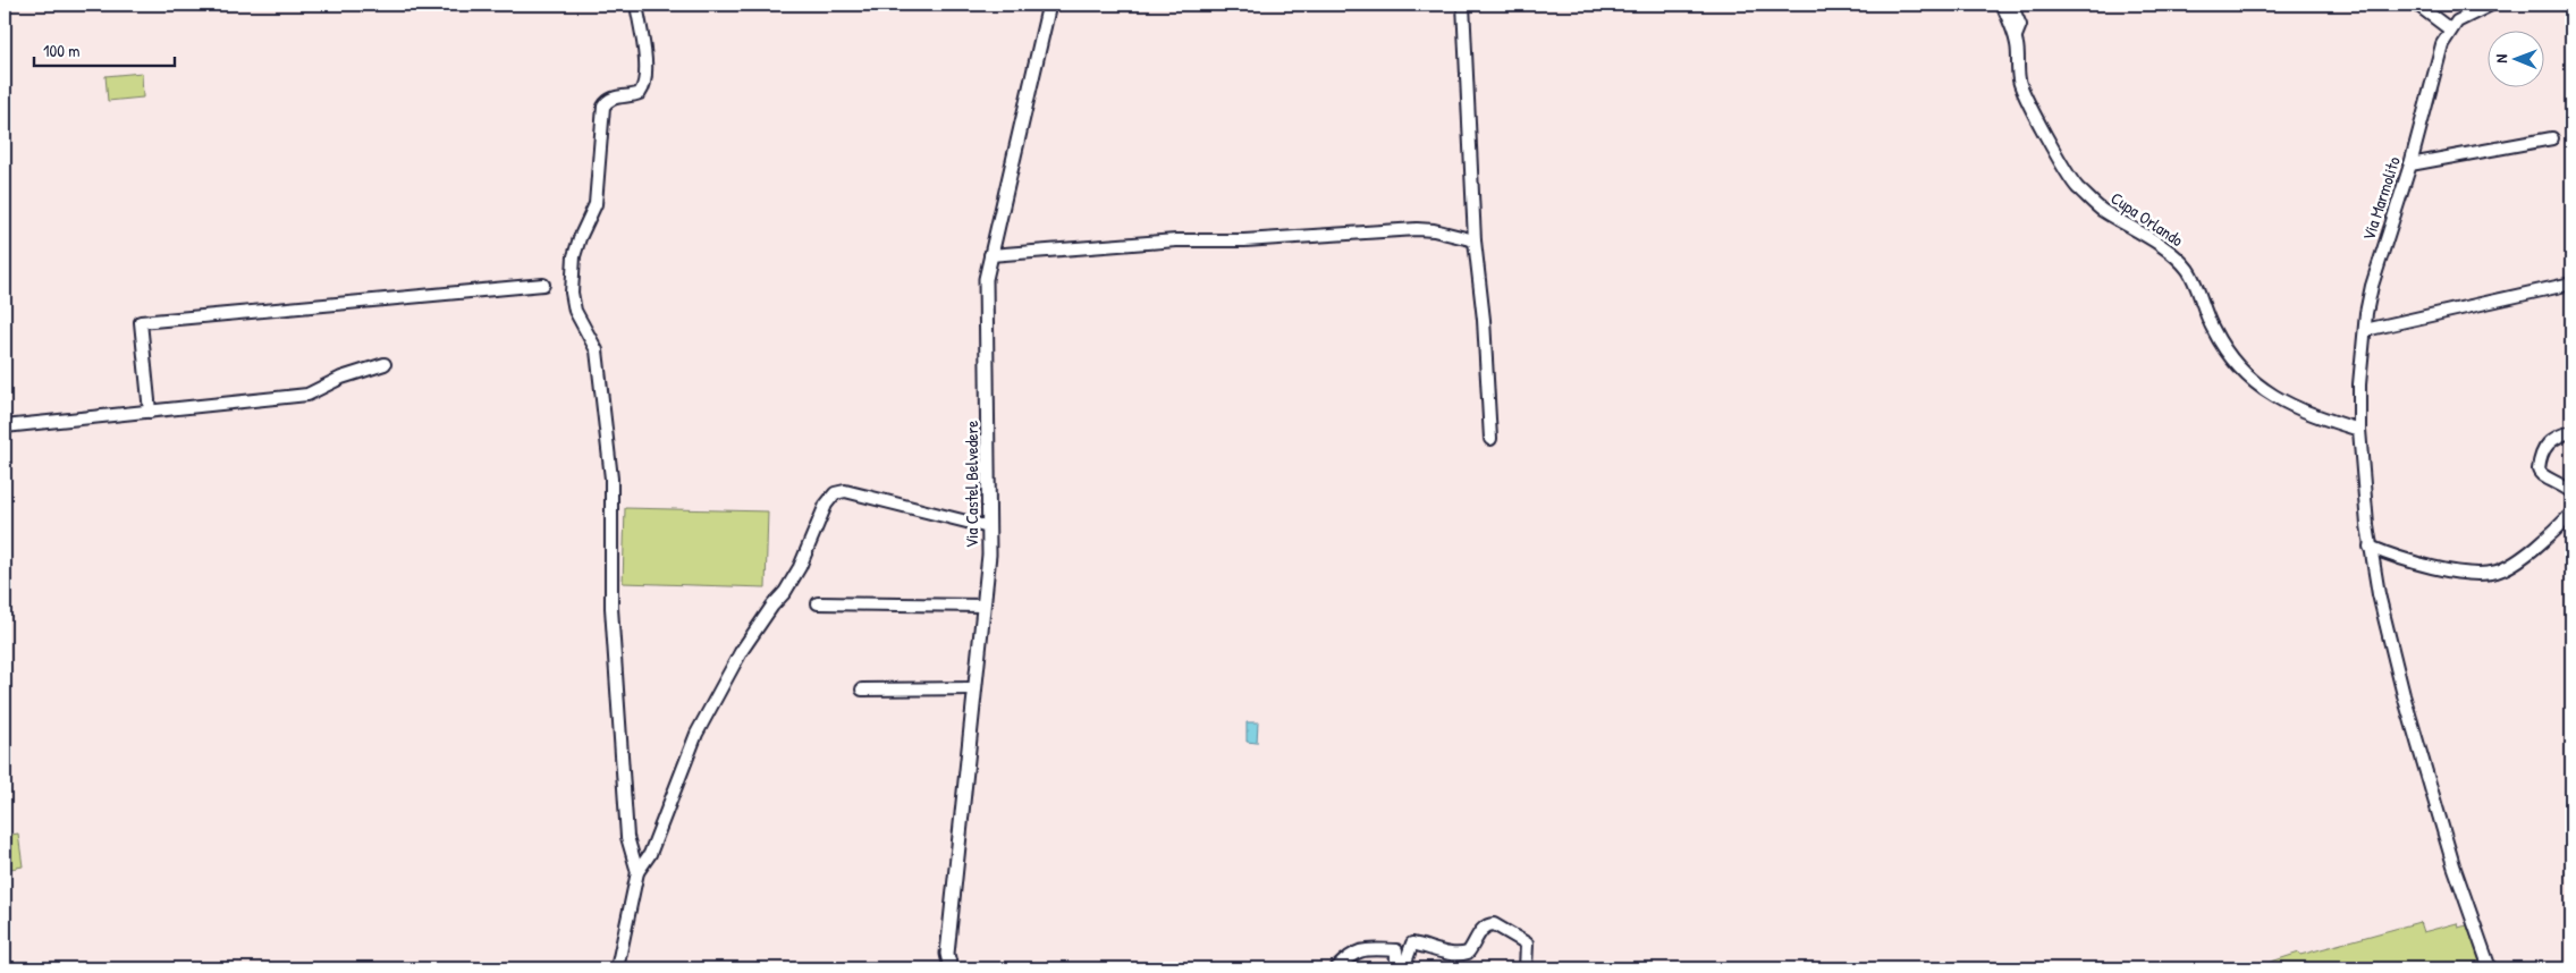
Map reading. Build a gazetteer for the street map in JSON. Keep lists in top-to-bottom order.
{
  "streets": {
    "street": ["Via Marmolito", "Cupa Orlando", "Via Castel Belvedere"]
  },
  "crossings": [
    ["Via Marmolito", "Cupa Orlando"]
  ],
  "scale_bar": "100 m",
  "north": "left"
}
